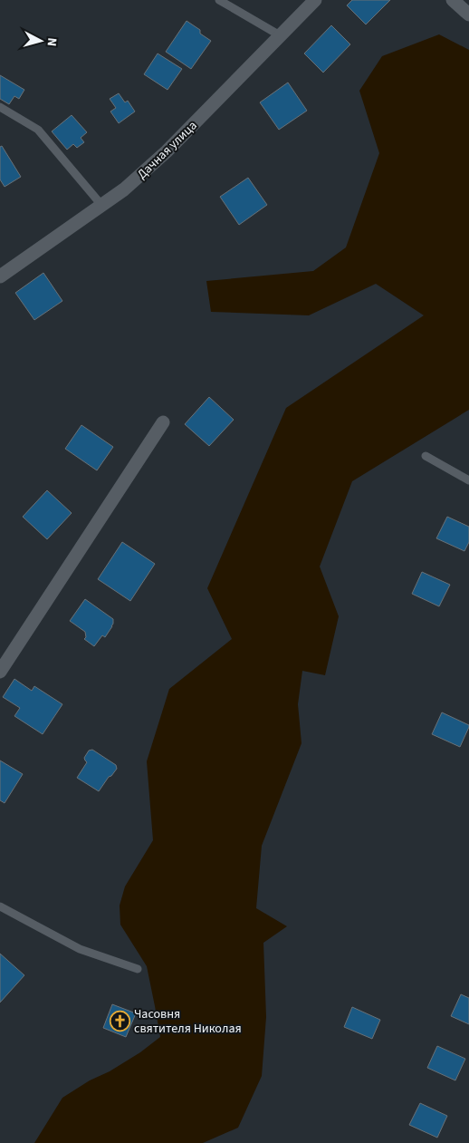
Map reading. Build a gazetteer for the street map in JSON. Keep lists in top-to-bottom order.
{
  "streets": {
    "street": ["Дачная улица"]
  },
  "places": {
    "church": ["Часовня святителя Николая"]
  },
  "north": "right"
}
